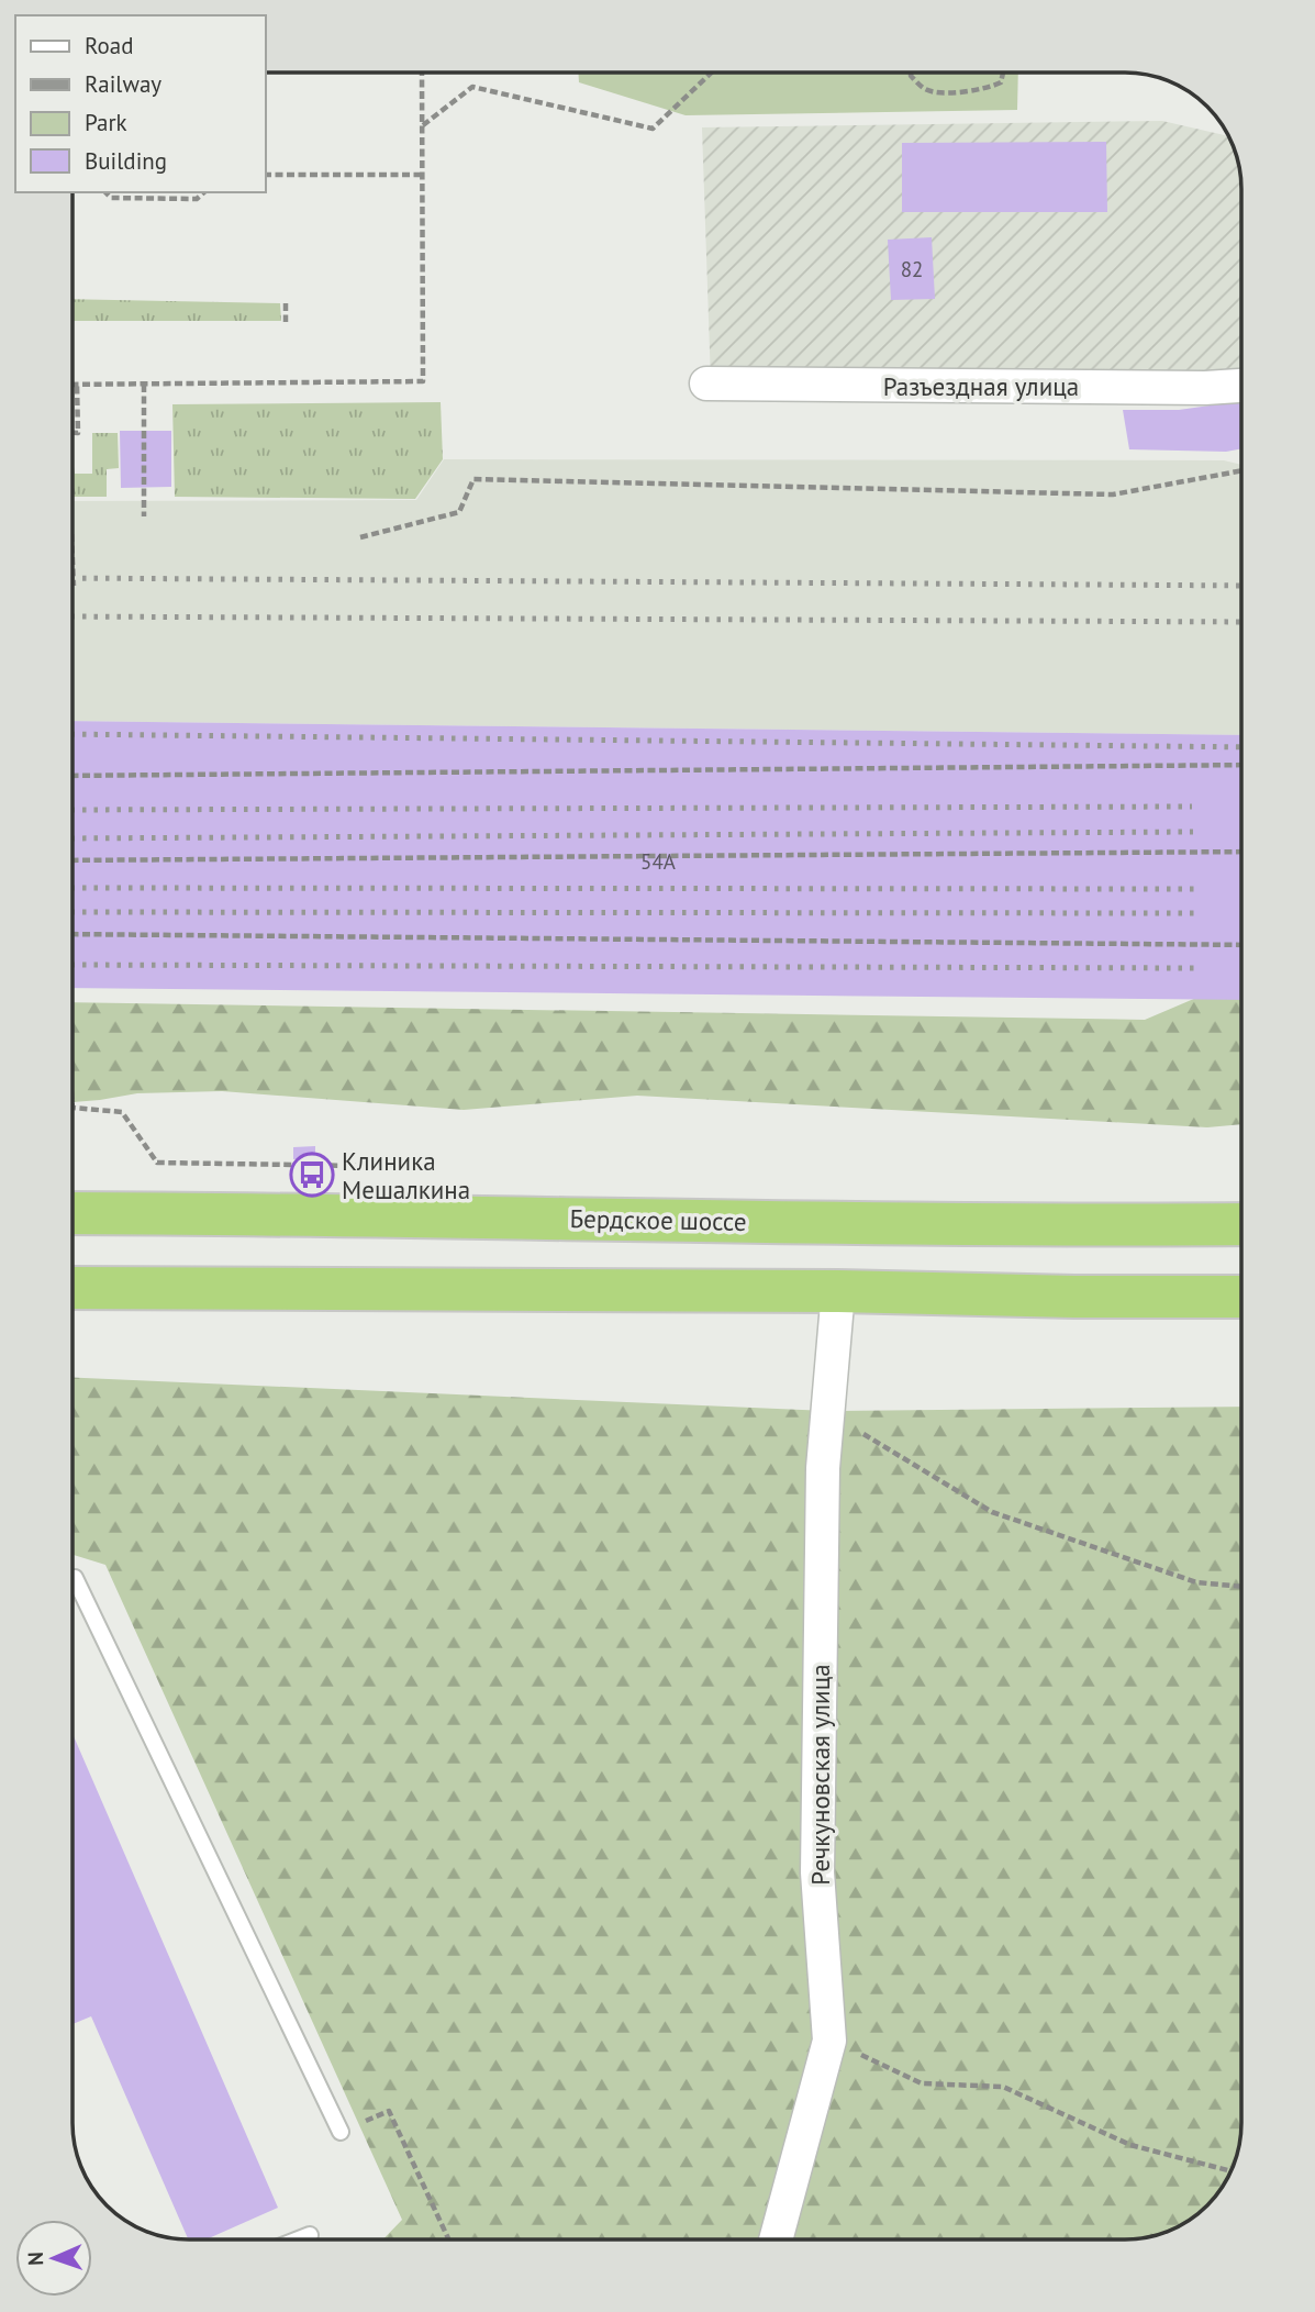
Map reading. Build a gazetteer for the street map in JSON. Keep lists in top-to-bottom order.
{
  "streets": {
    "highway": ["Бердское шоссе"],
    "street": ["Разъездная улица", "Речкуновская улица"]
  },
  "places": {
    "bus stop": ["Клиника Мешалкина"]
  },
  "house_numbers": ["82", "54А"],
  "legend": [
    "Road",
    "Railway",
    "Park",
    "Building"
  ],
  "north": "left"
}
